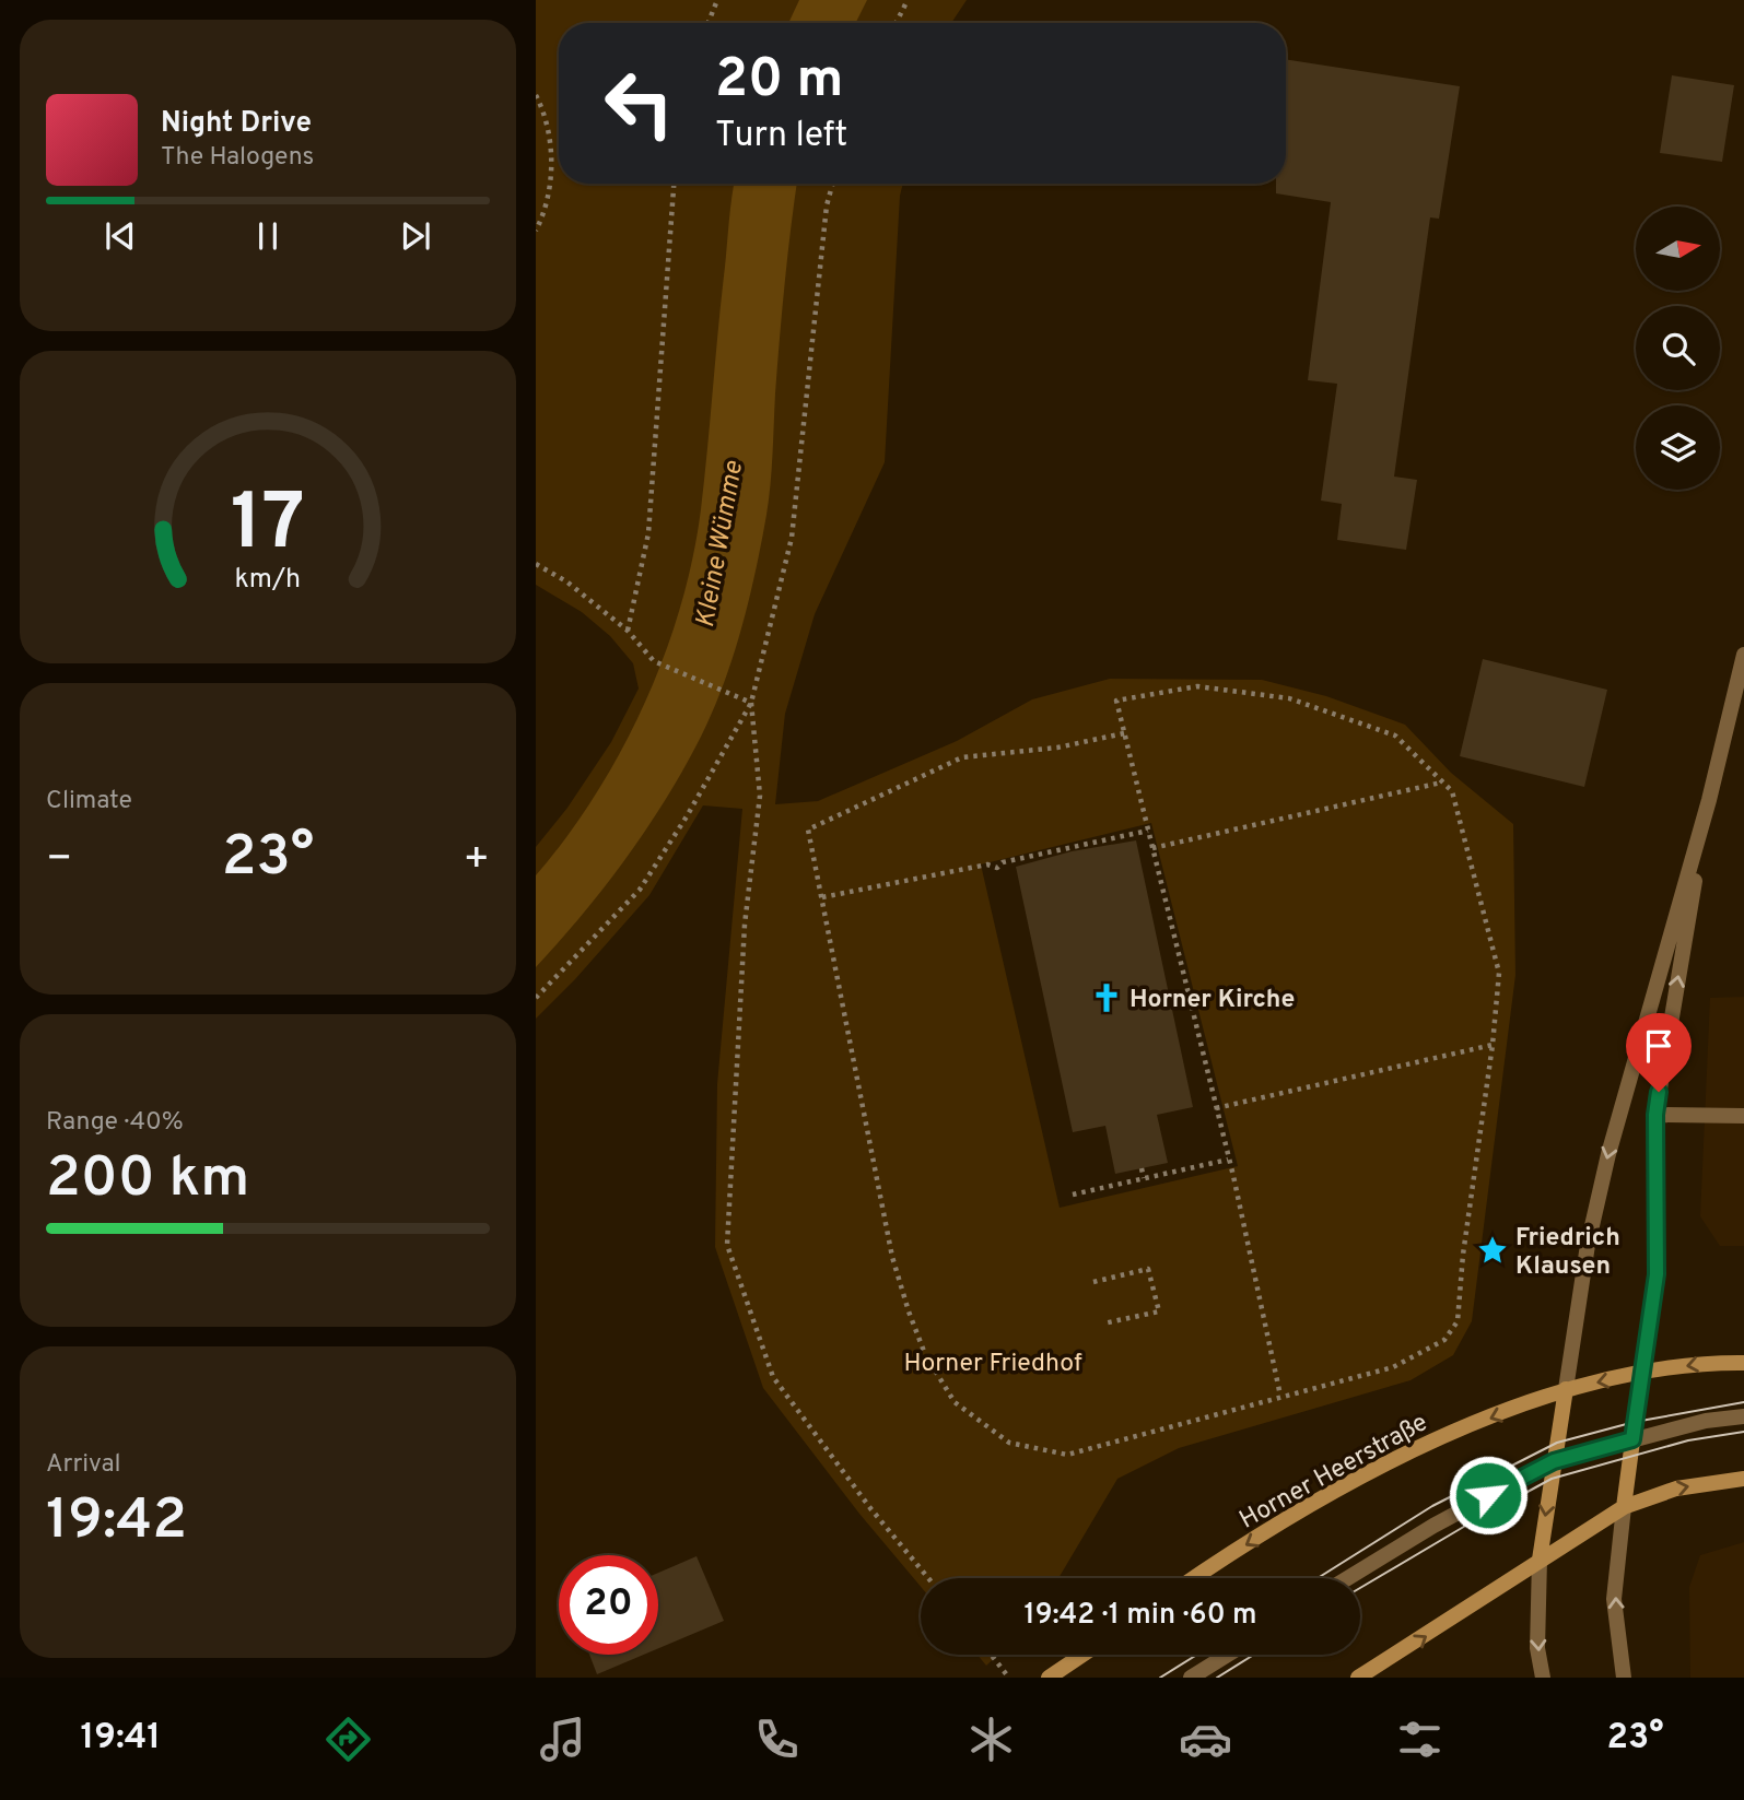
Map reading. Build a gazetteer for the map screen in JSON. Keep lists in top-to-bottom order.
{
  "streets": {
    "main road": ["Horner Heerstraße"]
  },
  "one_way": ["Horner Heerstraße"],
  "water": ["Kleine Wümme"],
  "parks": ["Horner Friedhof"],
  "places": {
    "church": ["Horner Kirche"],
    "place": ["Friedrich Klausen"]
  },
  "north": "right",
  "page": {
    "turn": ["20 m", "Turn left"],
    "song": ["Night Drive", "The Halogens"],
    "tile": [
      "Climate",
      ["Range · 40%", "200 km"],
      ["Arrival", "19:42"]
    ],
    "heat": ["−", "23°", "+"],
    "limit": "20",
    "trip": "19:42 · 1 min · 60 m",
    "tabs": ["19:41", "23°"],
    "gauge": ["17", "km/h"]
  }
}
